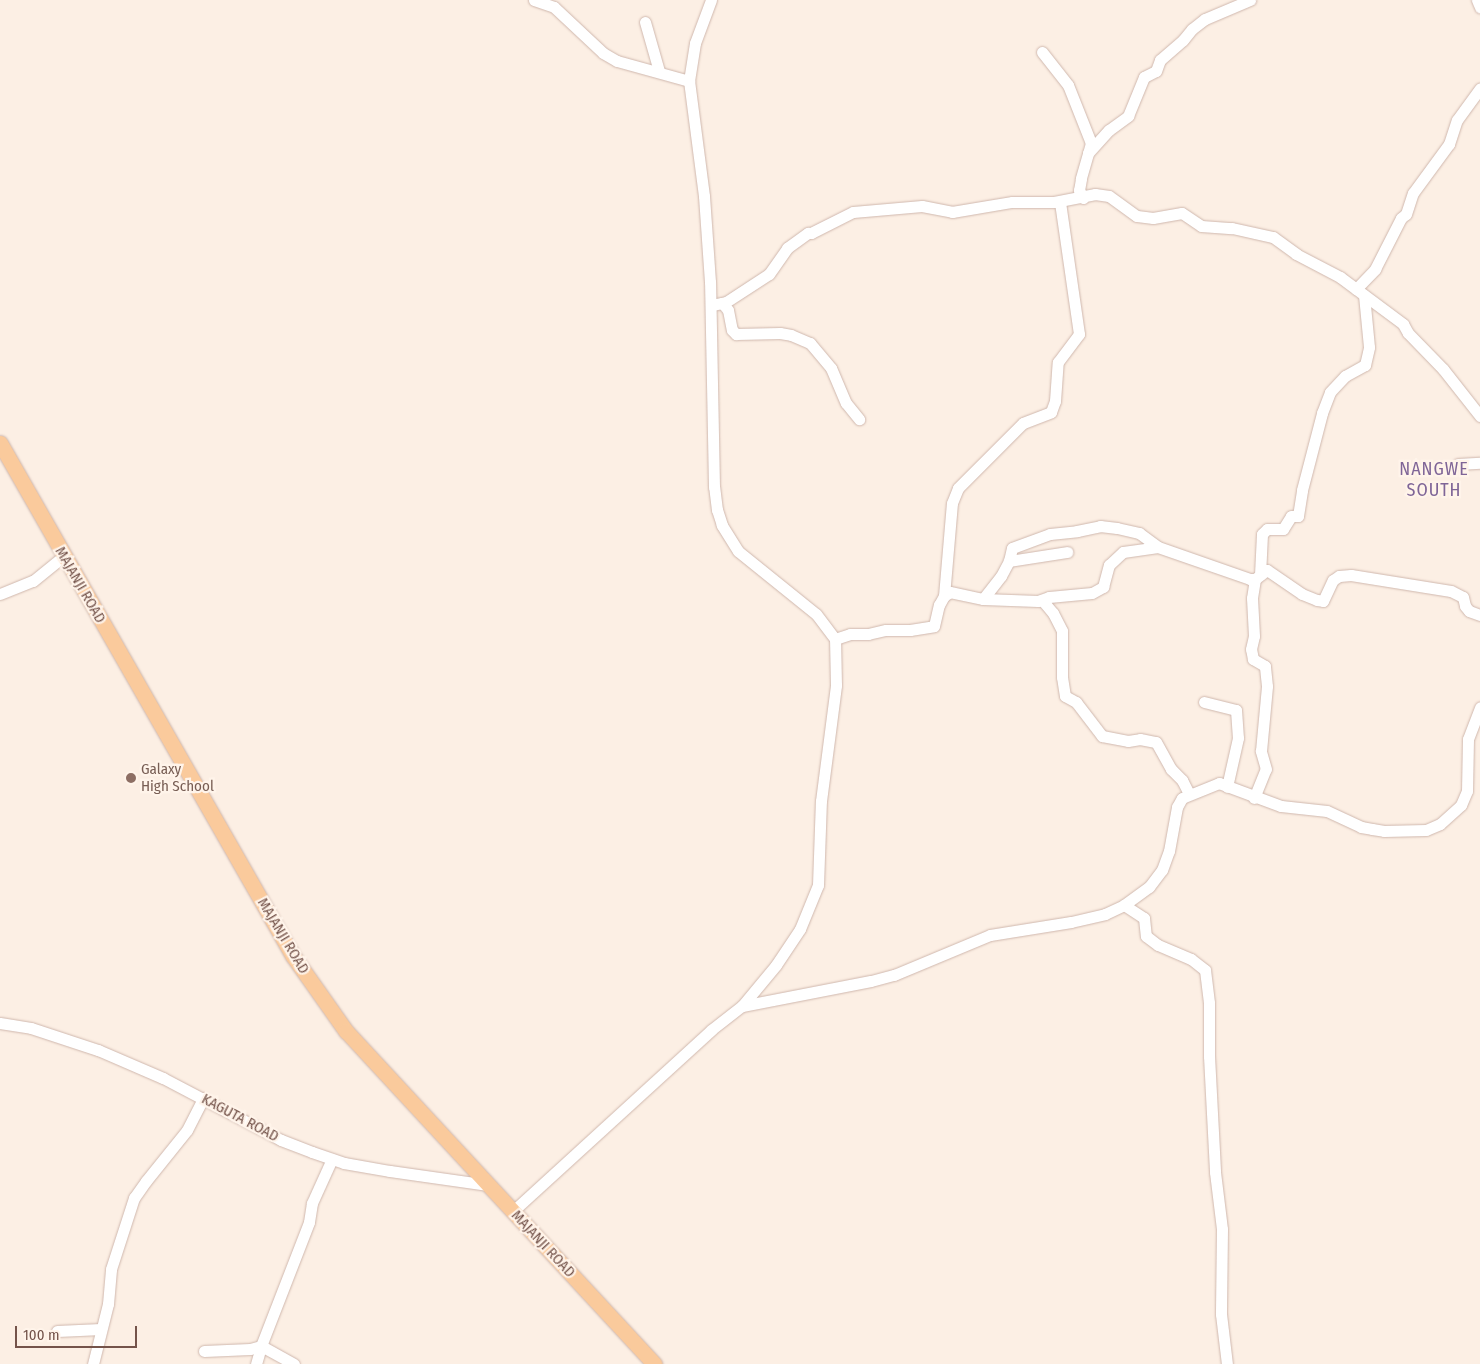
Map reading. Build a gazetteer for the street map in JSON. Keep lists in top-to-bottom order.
{
  "streets": {
    "main road": ["MAJANJI ROAD"],
    "street": ["KAGUTA ROAD"]
  },
  "crossings": [
    ["MAJANJI ROAD", "KAGUTA ROAD"]
  ],
  "districts": ["NANGWE SOUTH"],
  "places": ["Galaxy High School"],
  "scale_bar": "100 m"
}
